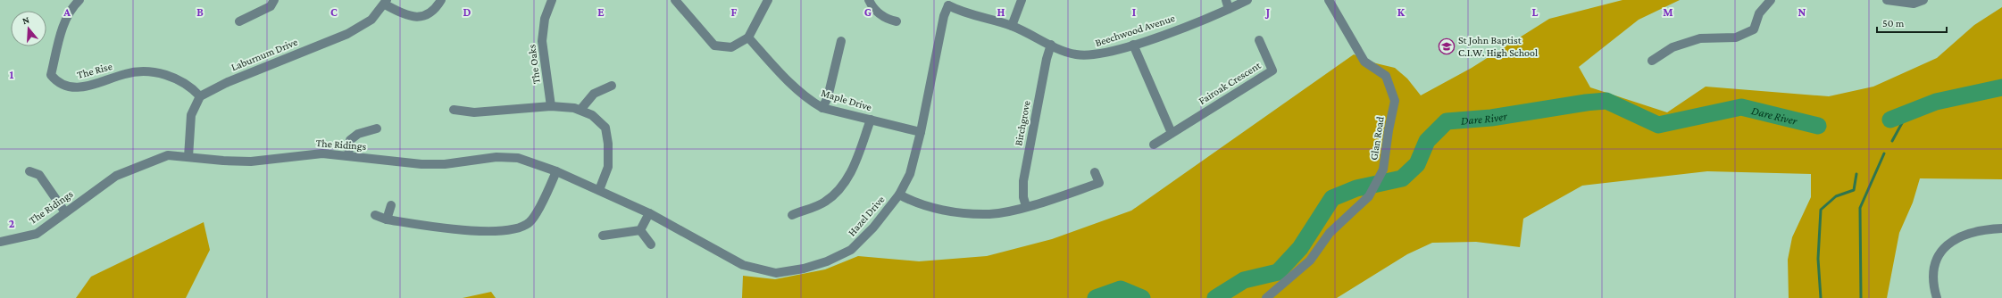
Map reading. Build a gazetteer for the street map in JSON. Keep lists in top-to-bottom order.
{
  "streets": {
    "street": [
      "Beechwood Avenue",
      "Laburnum Drive",
      "The Oaks",
      "The Rise",
      "Fairoak Crescent",
      "Maple Drive",
      "Birchgrove",
      "Glan Road",
      "The Ridings",
      "Hazel Drive"
    ]
  },
  "crossings": [
    ["Beechwood Avenue", "Birchgrove"],
    ["Beechwood Avenue", "Hazel Drive"],
    ["Laburnum Drive", "The Rise"],
    ["Maple Drive", "Hazel Drive"],
    ["The Ridings", "Hazel Drive"]
  ],
  "water": ["Dare River"],
  "places": {
    "school or university": ["St John Baptist C.I.W. High School"]
  },
  "scale_bar": "50 m",
  "north": "top",
  "grid": {
    "columns": [
      "A",
      "B",
      "C",
      "D",
      "E",
      "F",
      "G",
      "H",
      "I",
      "J",
      "K",
      "L",
      "M",
      "N"
    ],
    "rows": ["1", "2"]
  }
}
